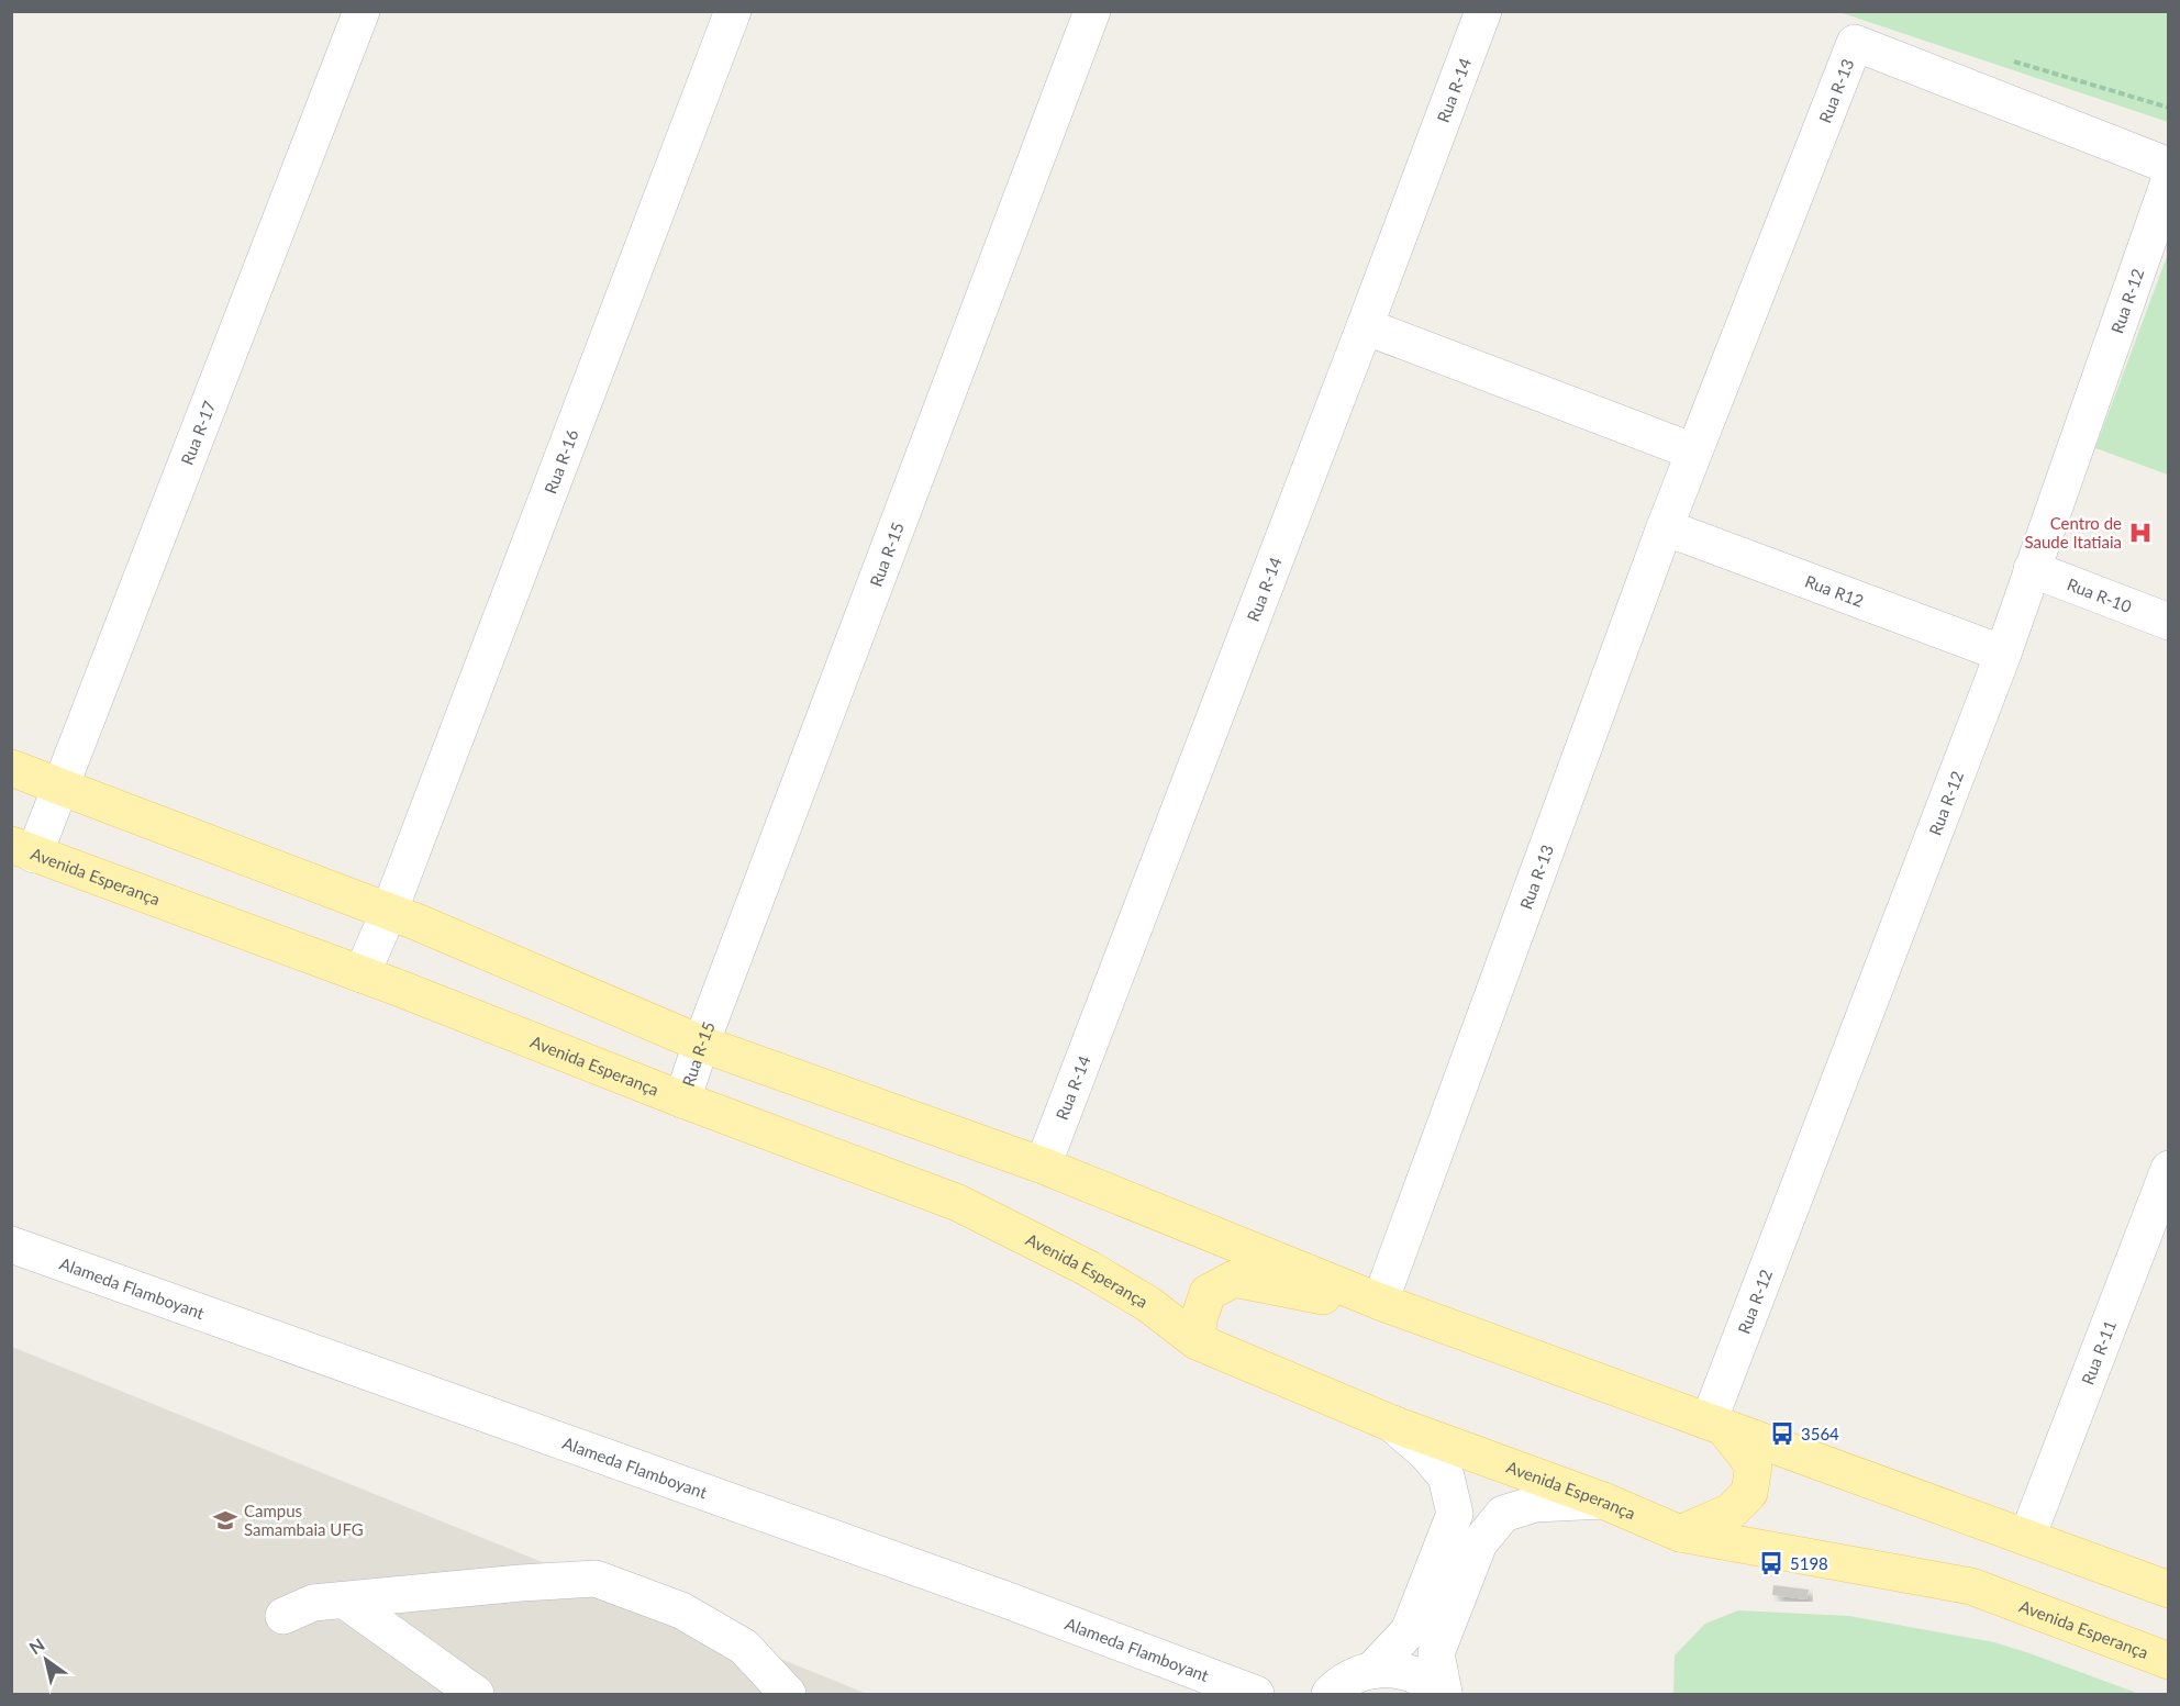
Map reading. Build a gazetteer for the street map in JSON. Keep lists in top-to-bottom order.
{
  "streets": {
    "main road": ["Avenida Esperança"],
    "street": [
      "Rua R-14",
      "Rua R-13",
      "Rua R-12",
      "Rua R-17",
      "Rua R-16",
      "Rua R-15",
      "Rua R12",
      "Rua R-10",
      "Alameda Flamboyant",
      "Rua R-11"
    ]
  },
  "crossings": [
    ["Rua R-13", "Rua R12"],
    ["Rua R-12", "Rua R12"],
    ["Rua R-12", "Rua R-10"],
    ["Rua R-17", "Avenida Esperança"],
    ["Rua R-16", "Avenida Esperança"],
    ["Rua R-15", "Avenida Esperança"]
  ],
  "places": {
    "hospital": ["Centro de Saude Itatiaia"],
    "bus stop": ["3564", "5198"],
    "school or university": ["Campus Samambaia UFG"]
  },
  "north": "top left"
}
